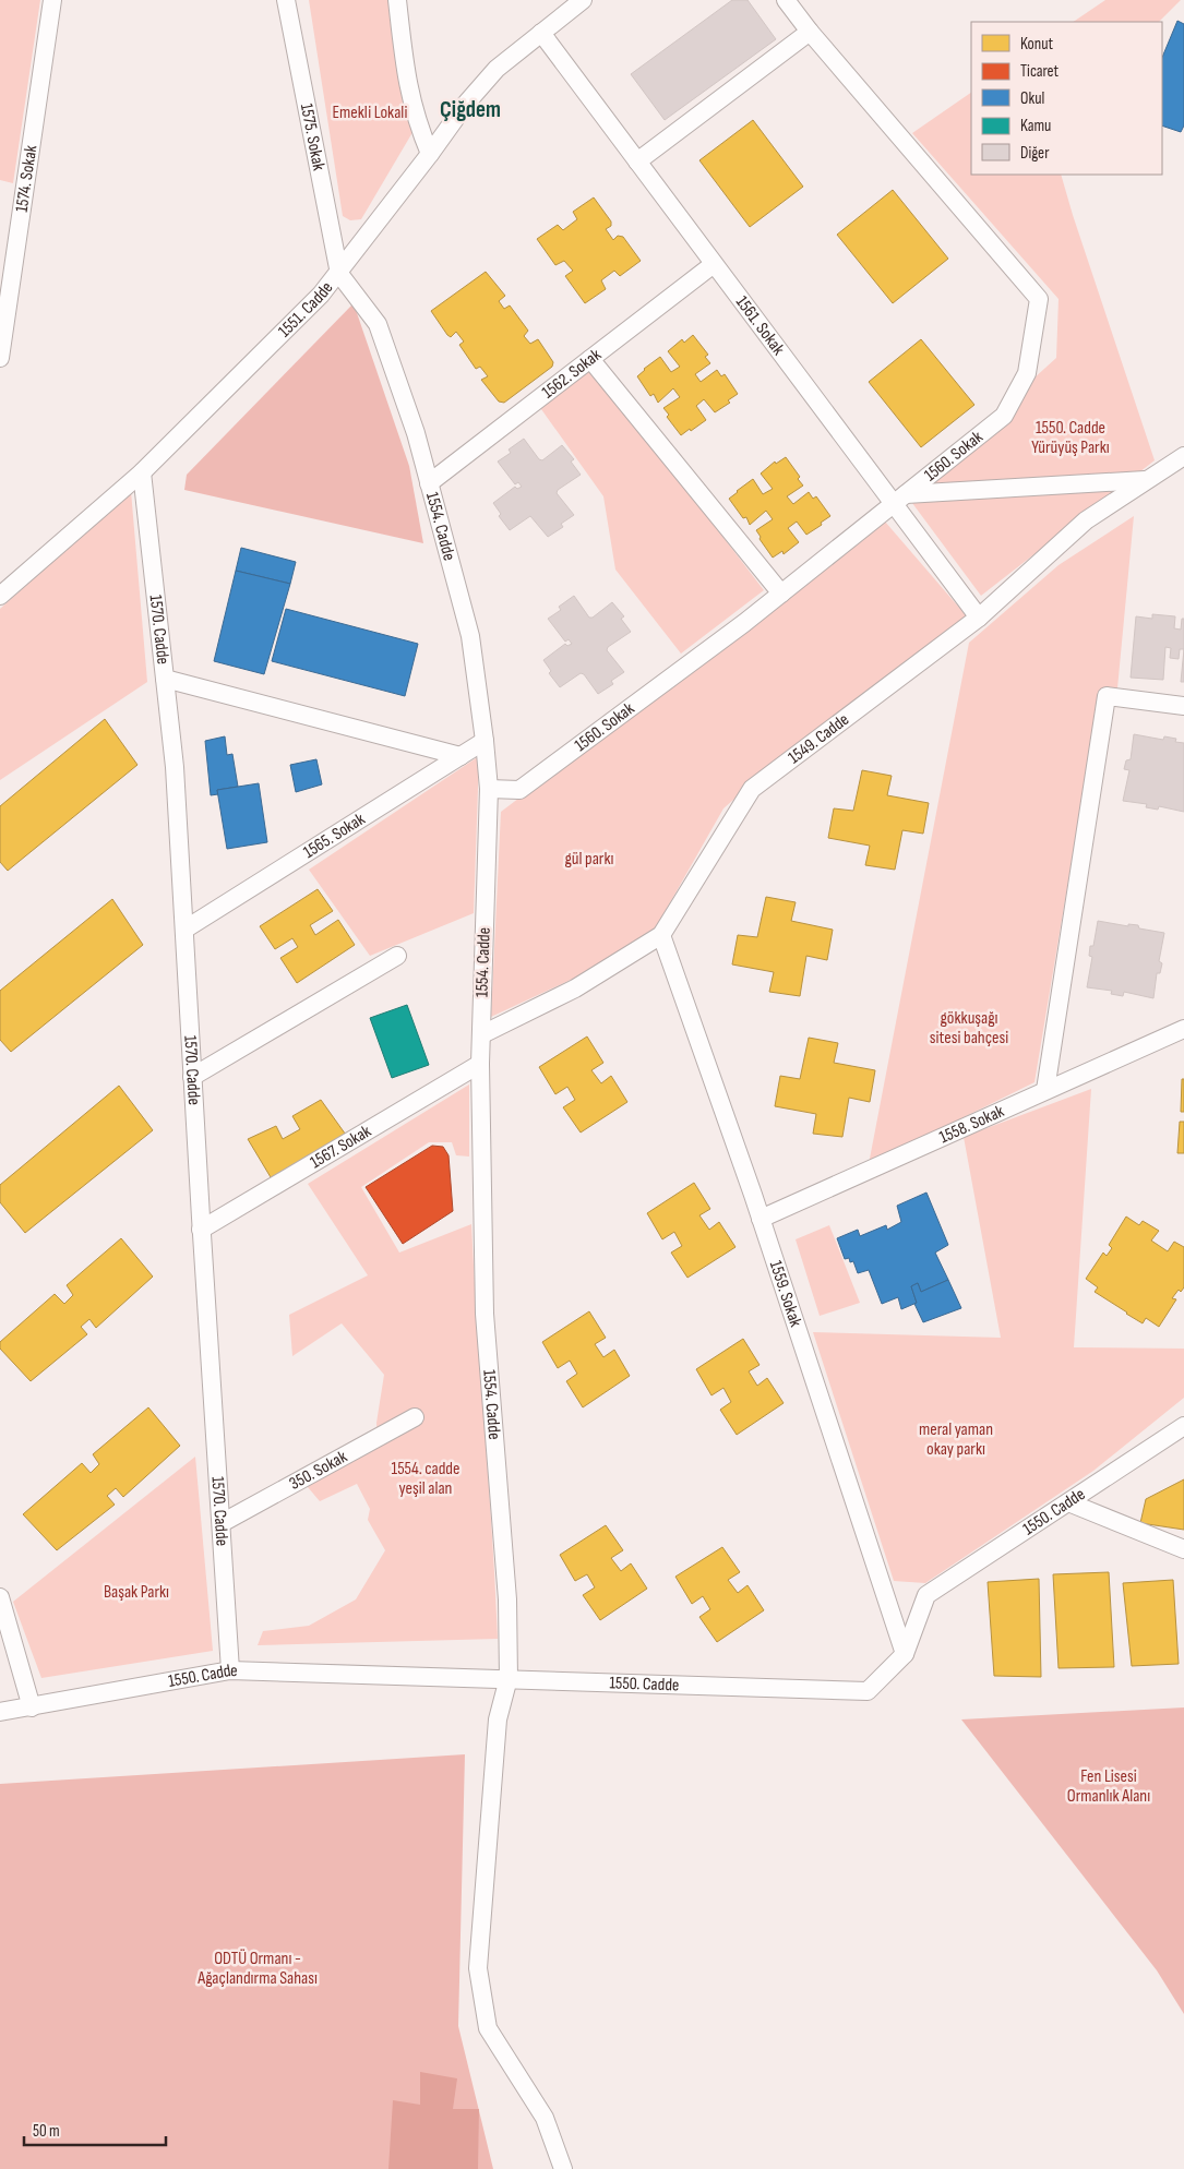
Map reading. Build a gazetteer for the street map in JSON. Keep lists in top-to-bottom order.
{
  "streets": {
    "street": [
      "1575. Sokak",
      "1574. Sokak",
      "1551. Cadde",
      "1561. Sokak",
      "1562. Sokak",
      "1560. Sokak",
      "1554. Cadde",
      "1570. Cadde",
      "1549. Cadde",
      "1565. Sokak",
      "1558. Sokak",
      "1567. Sokak",
      "1559. Sokak",
      "350. Sokak",
      "1550. Cadde"
    ]
  },
  "crossings": [
    ["1575. Sokak", "1551. Cadde"],
    ["1575. Sokak", "1554. Cadde"],
    ["1551. Cadde", "1561. Sokak"],
    ["1551. Cadde", "1554. Cadde"],
    ["1551. Cadde", "1570. Cadde"],
    ["1561. Sokak", "1562. Sokak"],
    ["1561. Sokak", "1560. Sokak"],
    ["1561. Sokak", "1549. Cadde"],
    ["1562. Sokak", "1554. Cadde"],
    ["1560. Sokak", "1554. Cadde"],
    ["1554. Cadde", "1549. Cadde"],
    ["1554. Cadde", "1565. Sokak"],
    ["1554. Cadde", "1567. Sokak"],
    ["1554. Cadde", "1550. Cadde"],
    ["1570. Cadde", "1565. Sokak"],
    ["1570. Cadde", "1567. Sokak"],
    ["1570. Cadde", "350. Sokak"],
    ["1570. Cadde", "1550. Cadde"],
    ["1549. Cadde", "1559. Sokak"],
    ["1558. Sokak", "1559. Sokak"],
    ["1559. Sokak", "1550. Cadde"]
  ],
  "districts": ["Çiğdem"],
  "parks": [
    "Emekli Lokali",
    "1550. Cadde Yürüyüş Parkı",
    "gül parkı",
    "gökkuşağı sitesi bahçesi",
    "meral yaman okay parkı",
    "1554. cadde yeşil alan",
    "Başak Parkı",
    "Fen Lisesi Ormanlık Alanı",
    "ODTÜ Ormanı - Ağaçlandırma Sahası"
  ],
  "legend": [
    "Konut",
    "Ticaret",
    "Okul",
    "Kamu",
    "Diğer"
  ],
  "scale_bar": "50 m"
}
